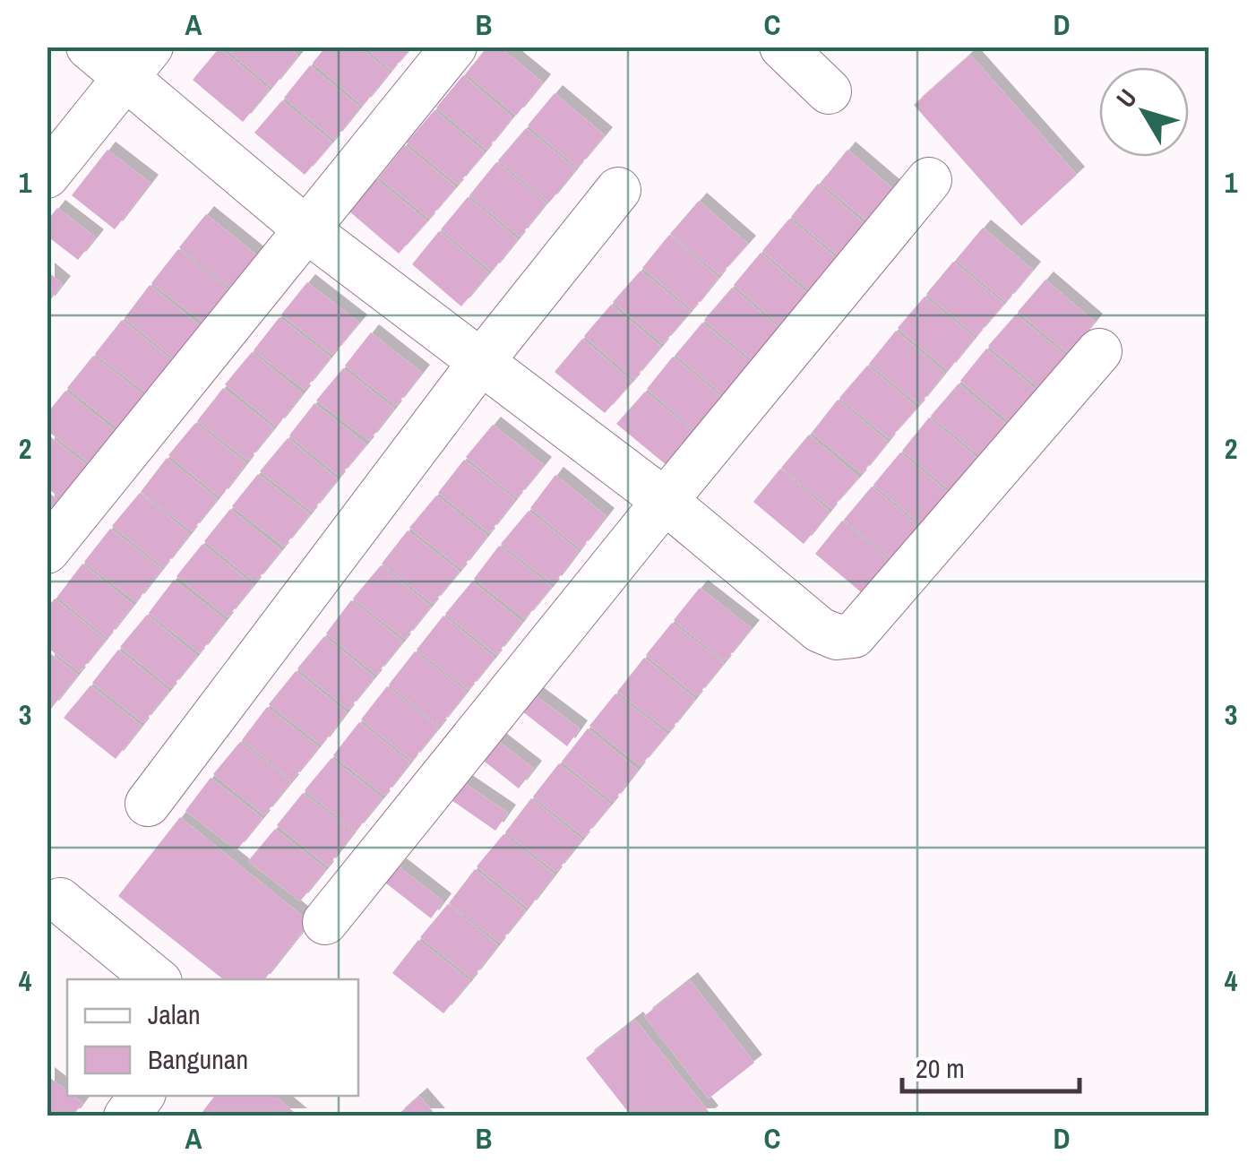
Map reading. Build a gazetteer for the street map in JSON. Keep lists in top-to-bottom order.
{
  "legend": ["Jalan", "Bangunan"],
  "scale_bar": "20 m",
  "north": "top left",
  "grid": {
    "columns": [
      "A",
      "B",
      "C",
      "D"
    ],
    "rows": [
      "1",
      "2",
      "3",
      "4"
    ]
  }
}
